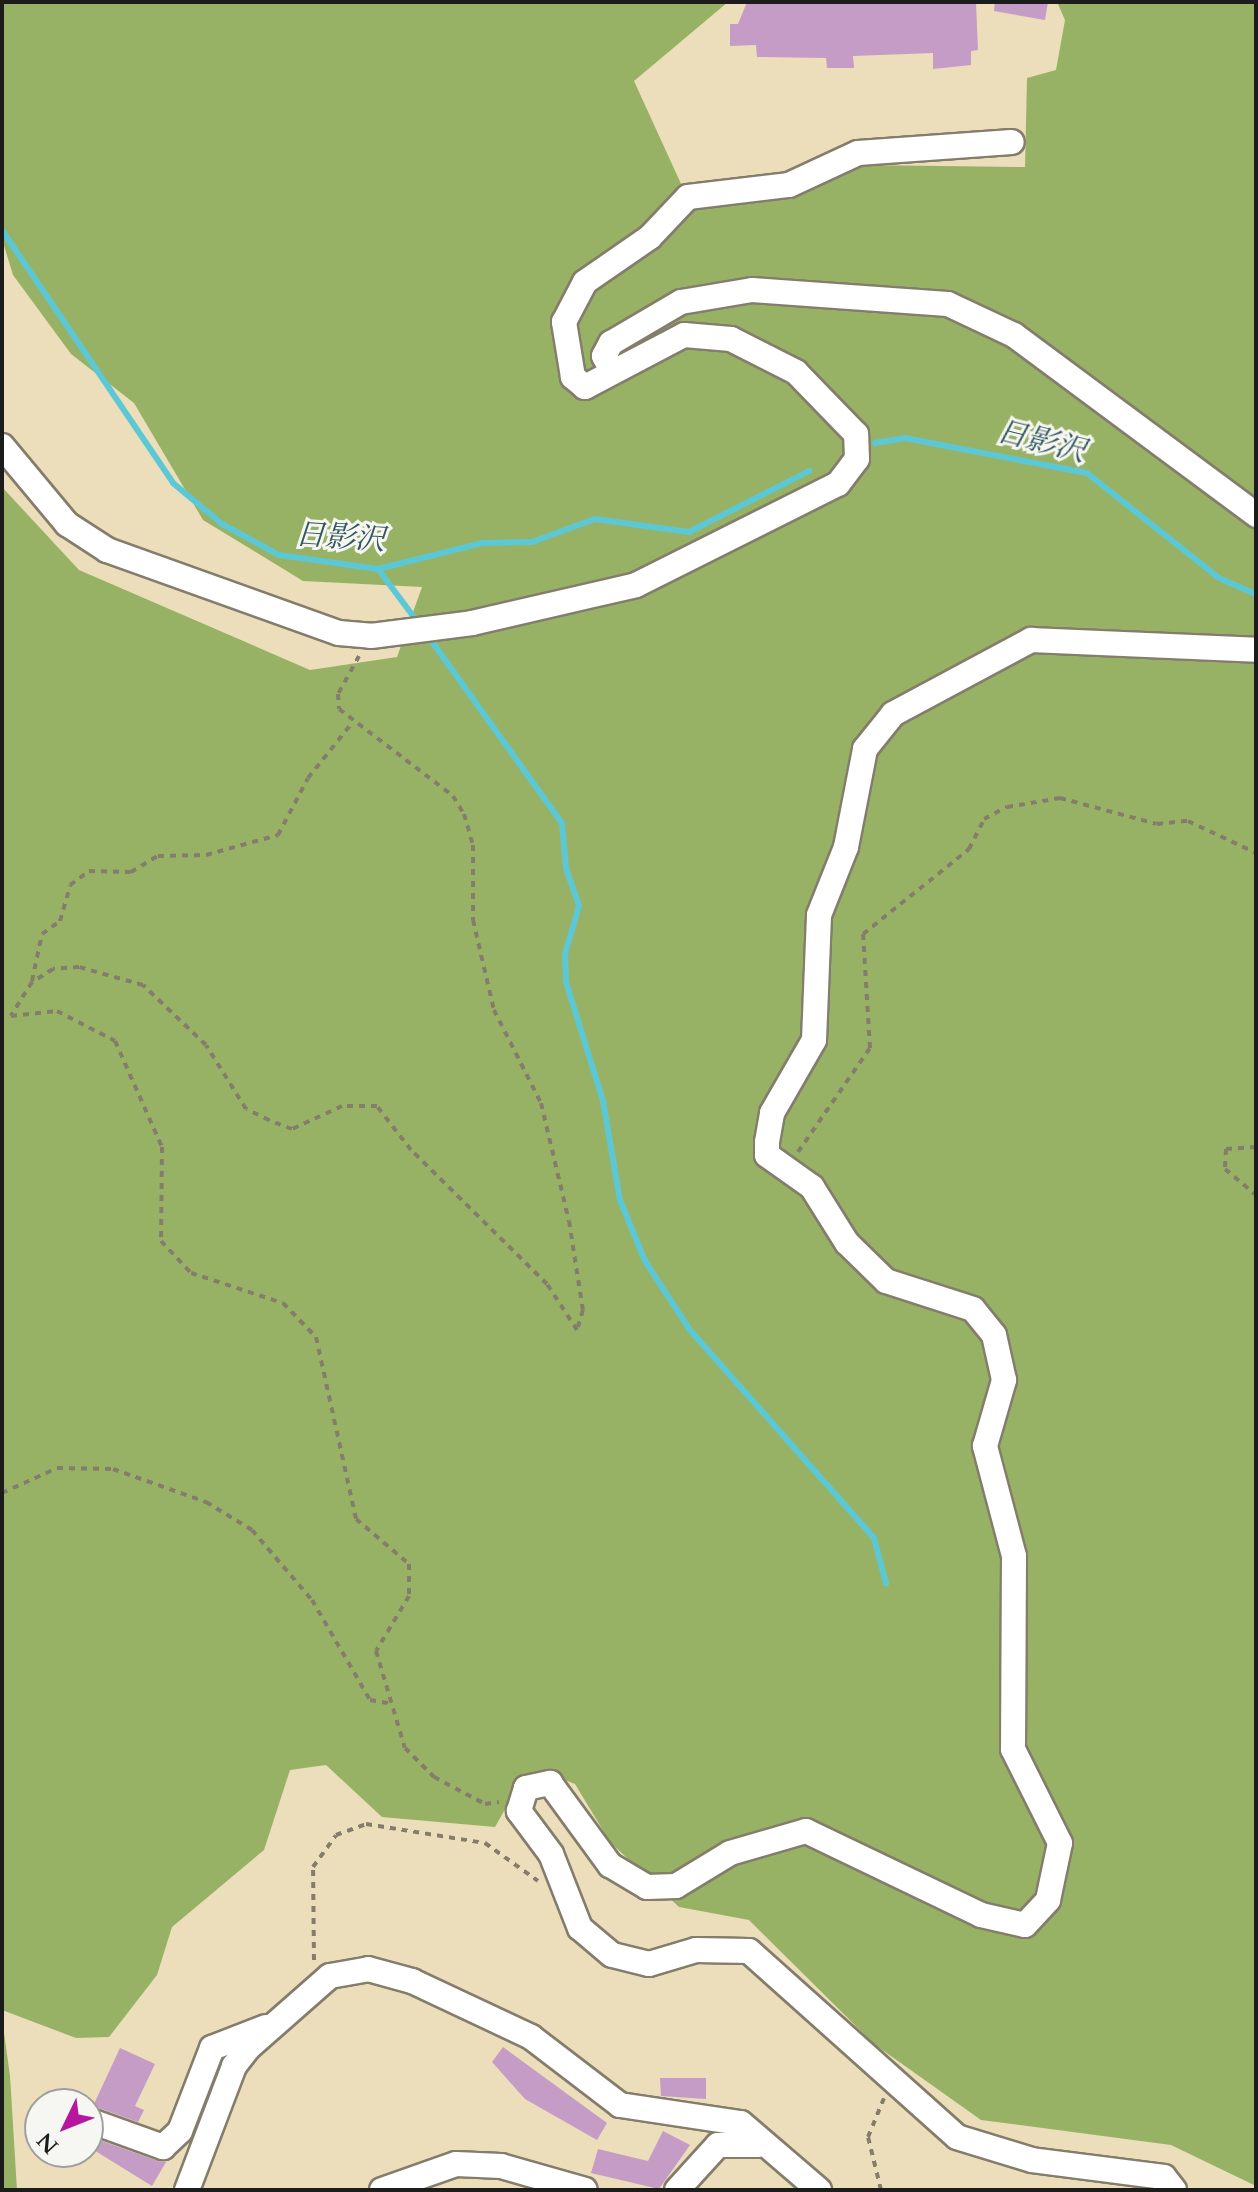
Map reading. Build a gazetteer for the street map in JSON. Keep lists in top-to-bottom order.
{
  "water": ["日影沢"],
  "north": "bottom left"
}
